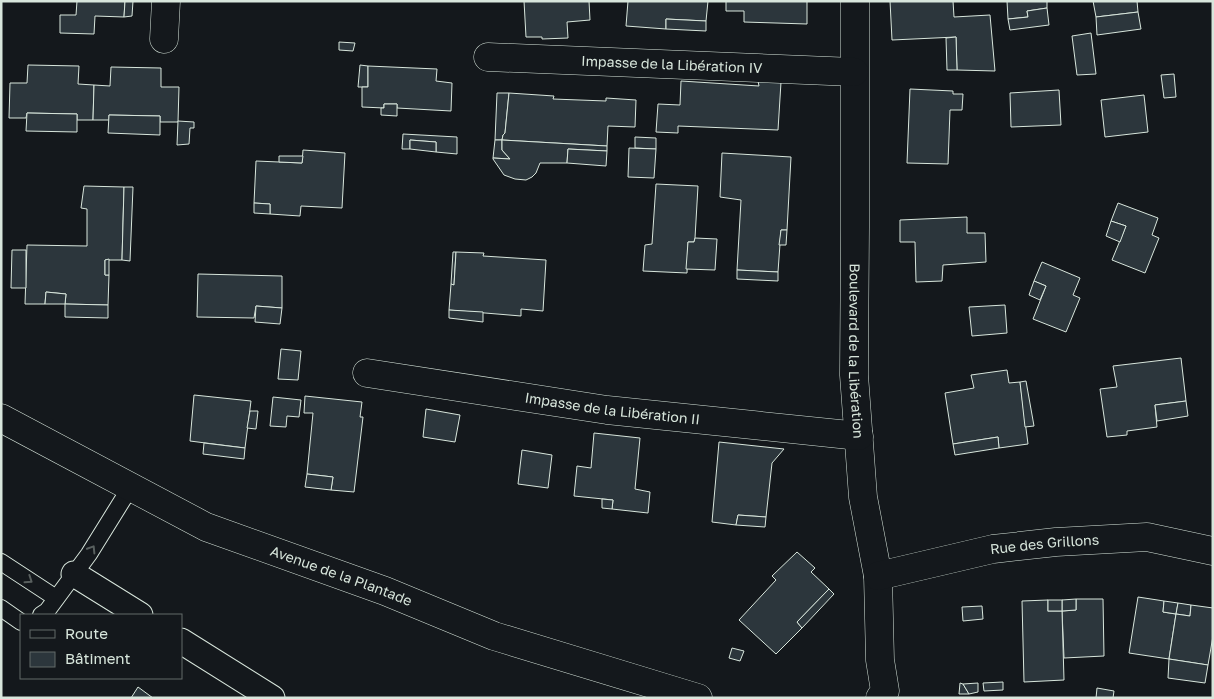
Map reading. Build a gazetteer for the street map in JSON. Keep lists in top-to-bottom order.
{
  "streets": {
    "street": [
      "Impasse de la Libération IV",
      "Boulevard de la Libération",
      "Impasse de la Libération II",
      "Rue des Grillons",
      "Avenue de la Plantade"
    ]
  },
  "crossings": [
    ["Impasse de la Libération IV", "Boulevard de la Libération"],
    ["Boulevard de la Libération", "Impasse de la Libération II"],
    ["Boulevard de la Libération", "Rue des Grillons"]
  ],
  "legend": ["Route", "Bâtiment"]
}
